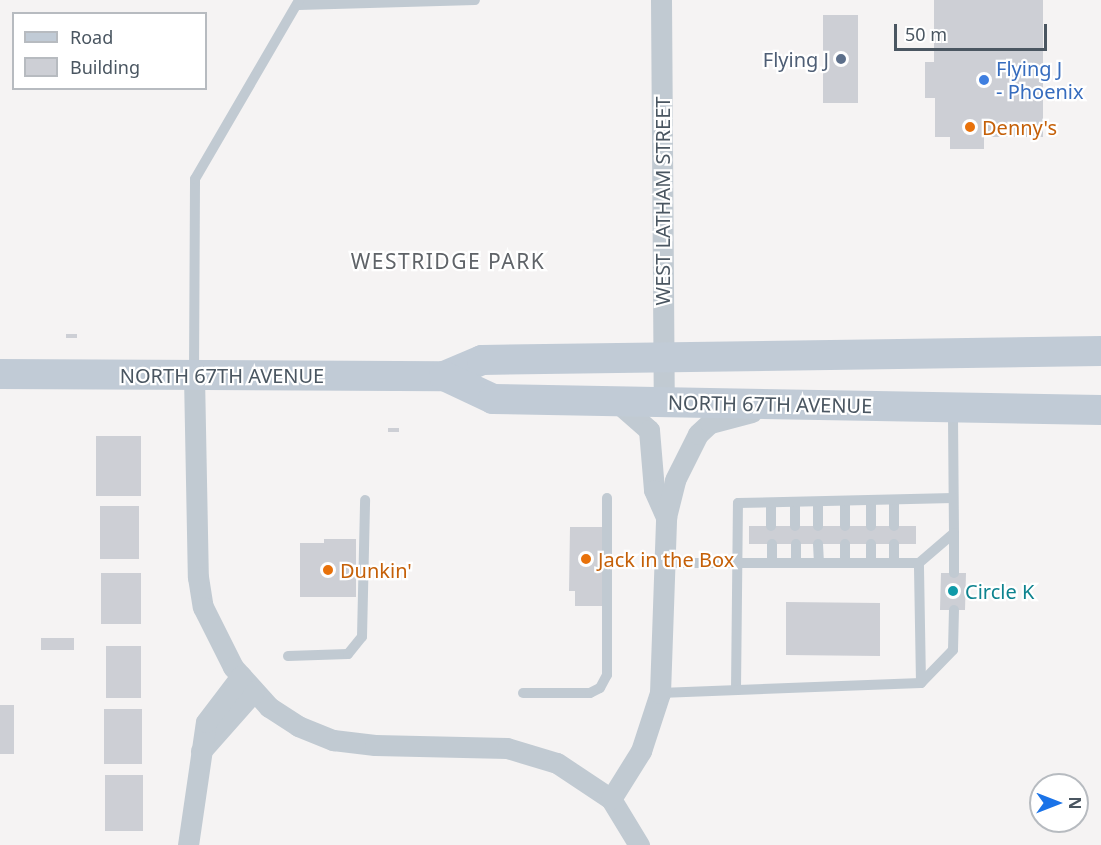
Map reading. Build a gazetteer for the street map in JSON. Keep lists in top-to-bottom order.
{
  "streets": {
    "main road": ["NORTH 67TH AVENUE"],
    "street": ["WEST LATHAM STREET"]
  },
  "crossings": [
    ["WEST LATHAM STREET", "NORTH 67TH AVENUE"]
  ],
  "districts": ["WESTRIDGE PARK"],
  "places": [
    "Flying J",
    "Flying J - Phoenix",
    "Denny's",
    "Jack in the Box",
    "Dunkin'",
    "Circle K"
  ],
  "legend": ["Road", "Building"],
  "scale_bar": "50 m",
  "north": "right"
}
